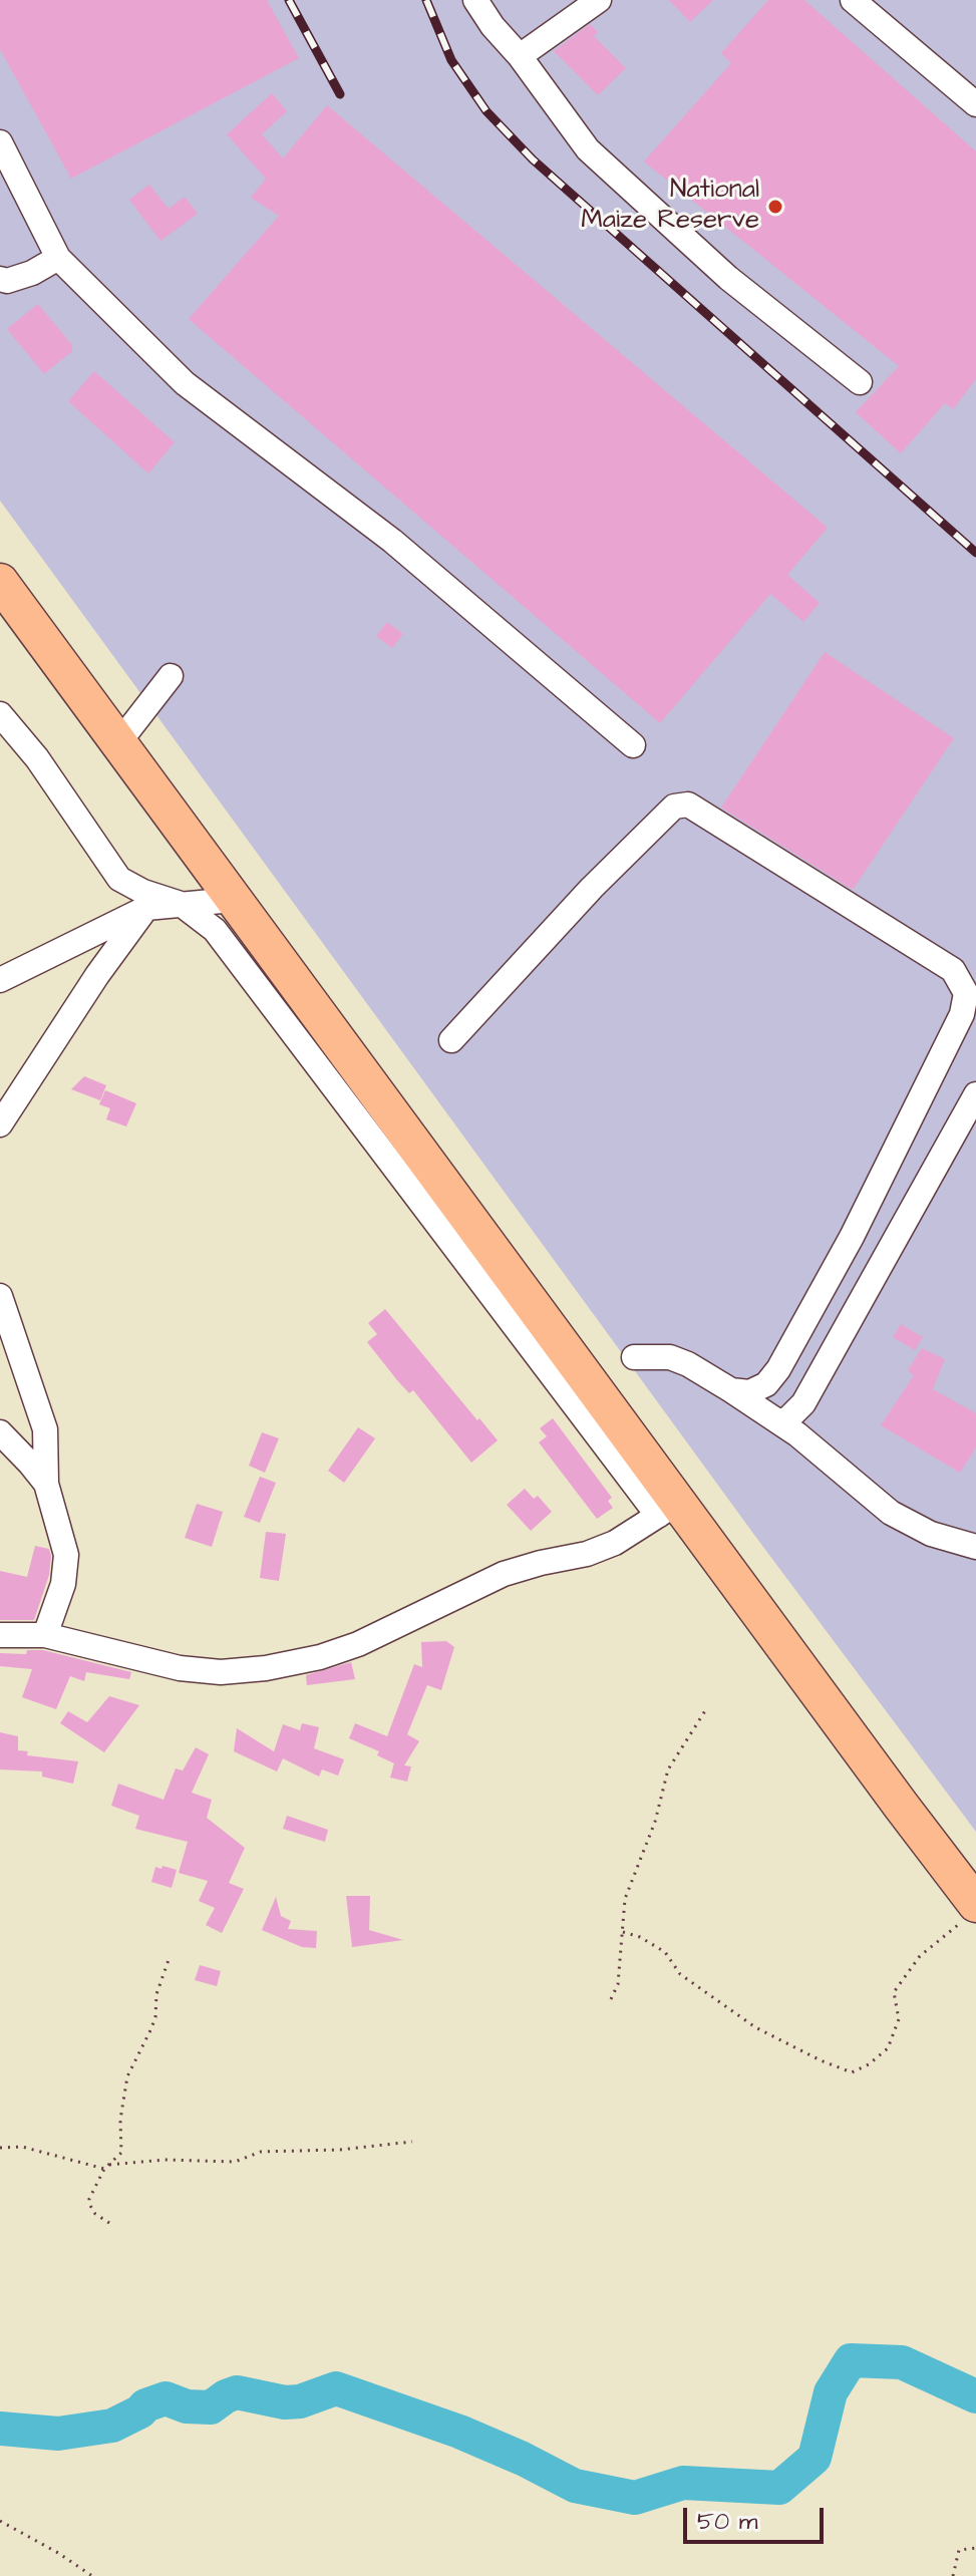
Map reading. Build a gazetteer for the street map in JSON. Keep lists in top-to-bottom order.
{
  "places": ["National Maize Reserve"],
  "scale_bar": "50 m"
}
